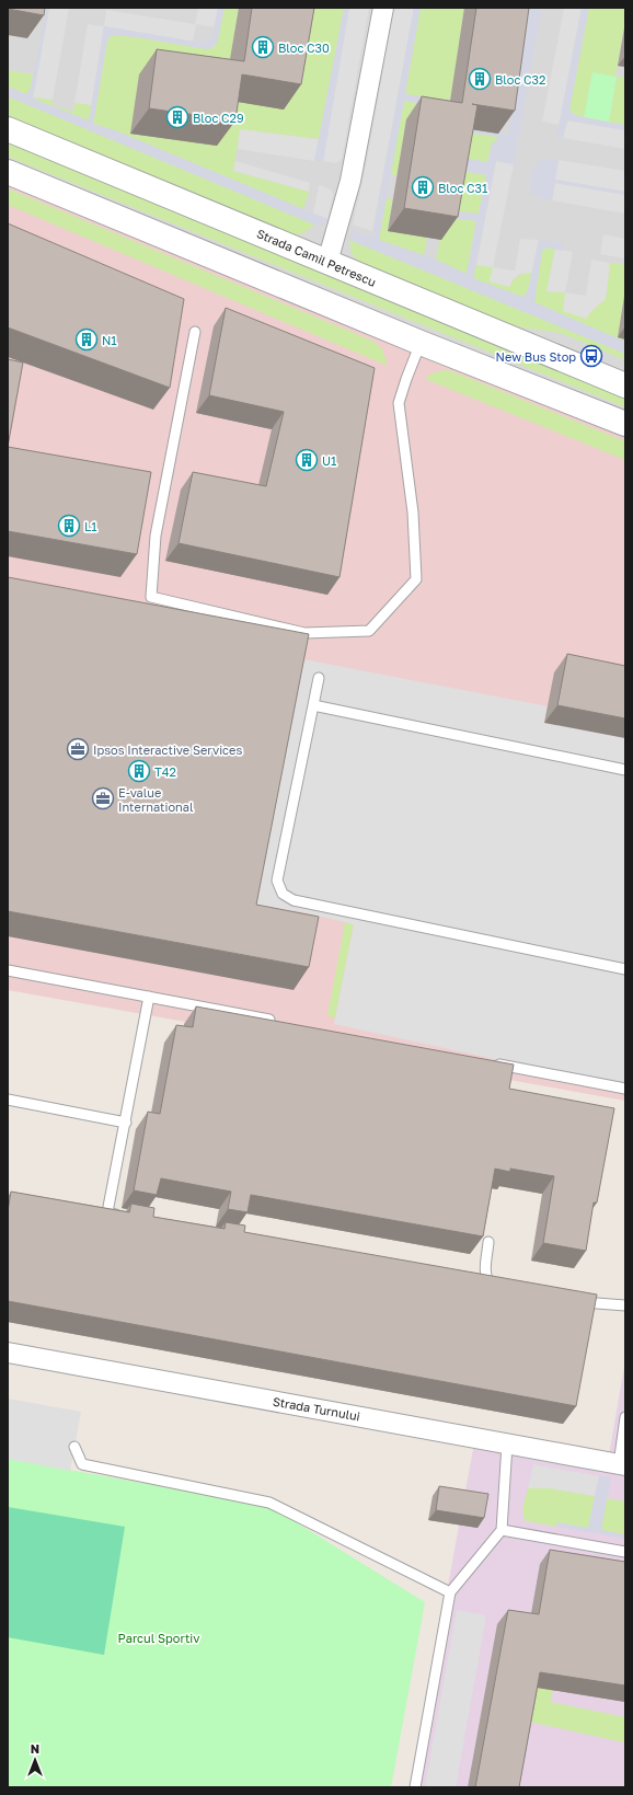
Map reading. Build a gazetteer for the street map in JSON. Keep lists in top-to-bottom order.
{
  "streets": {
    "street": ["Strada Camil Petrescu", "Strada Turnului"]
  },
  "parks": ["Parcul Sportiv"],
  "places": {
    "building": [
      "Bloc C30",
      "Bloc C32",
      "Bloc C29",
      "Bloc C31",
      "N1",
      "U1",
      "L1",
      "T42"
    ],
    "bus stop": ["New Bus Stop"],
    "office": ["Ipsos Interactive Services", "E-value International"]
  },
  "north": "top"
}
